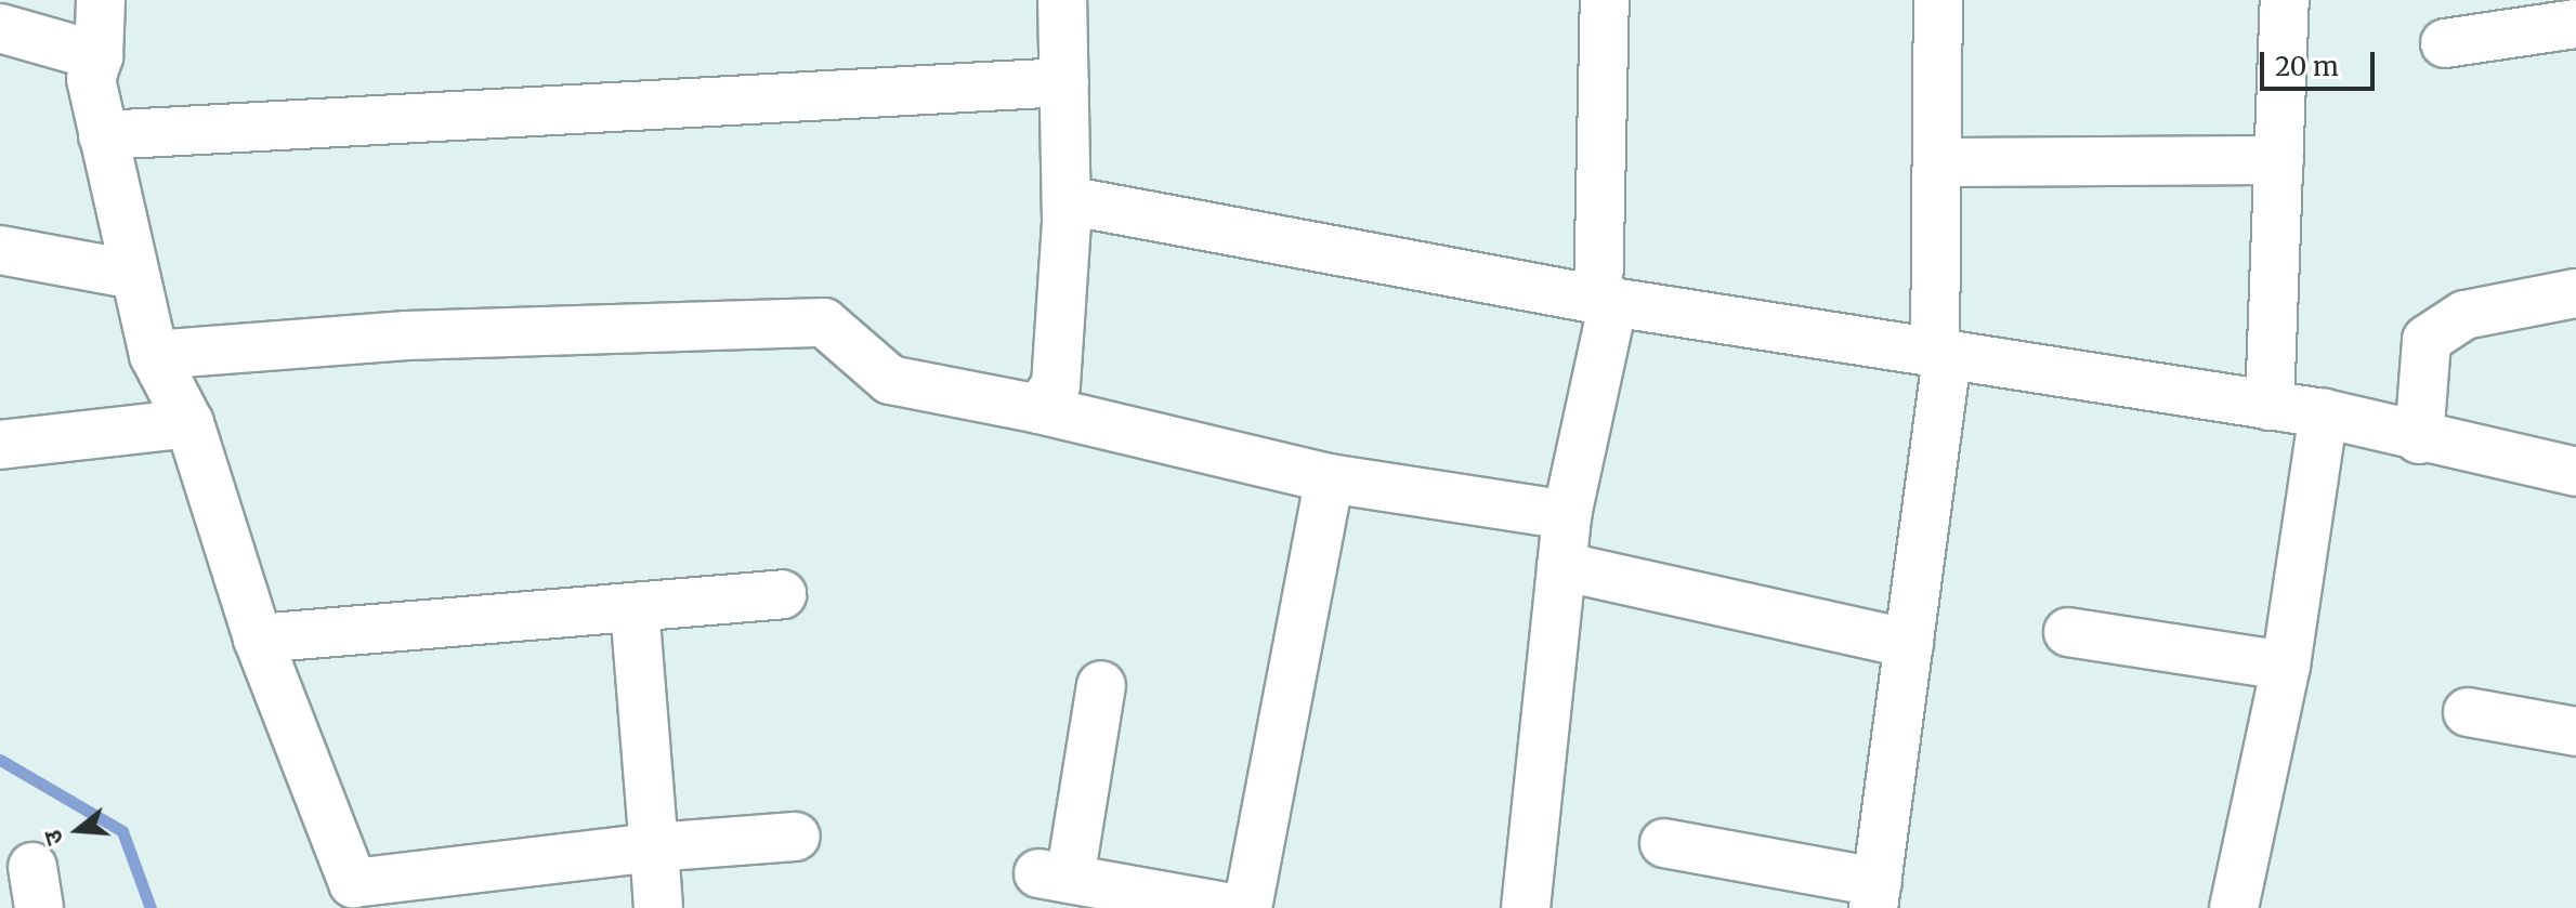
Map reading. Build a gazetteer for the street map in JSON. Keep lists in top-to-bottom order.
{
  "scale_bar": "20 m",
  "north": "left"
}
